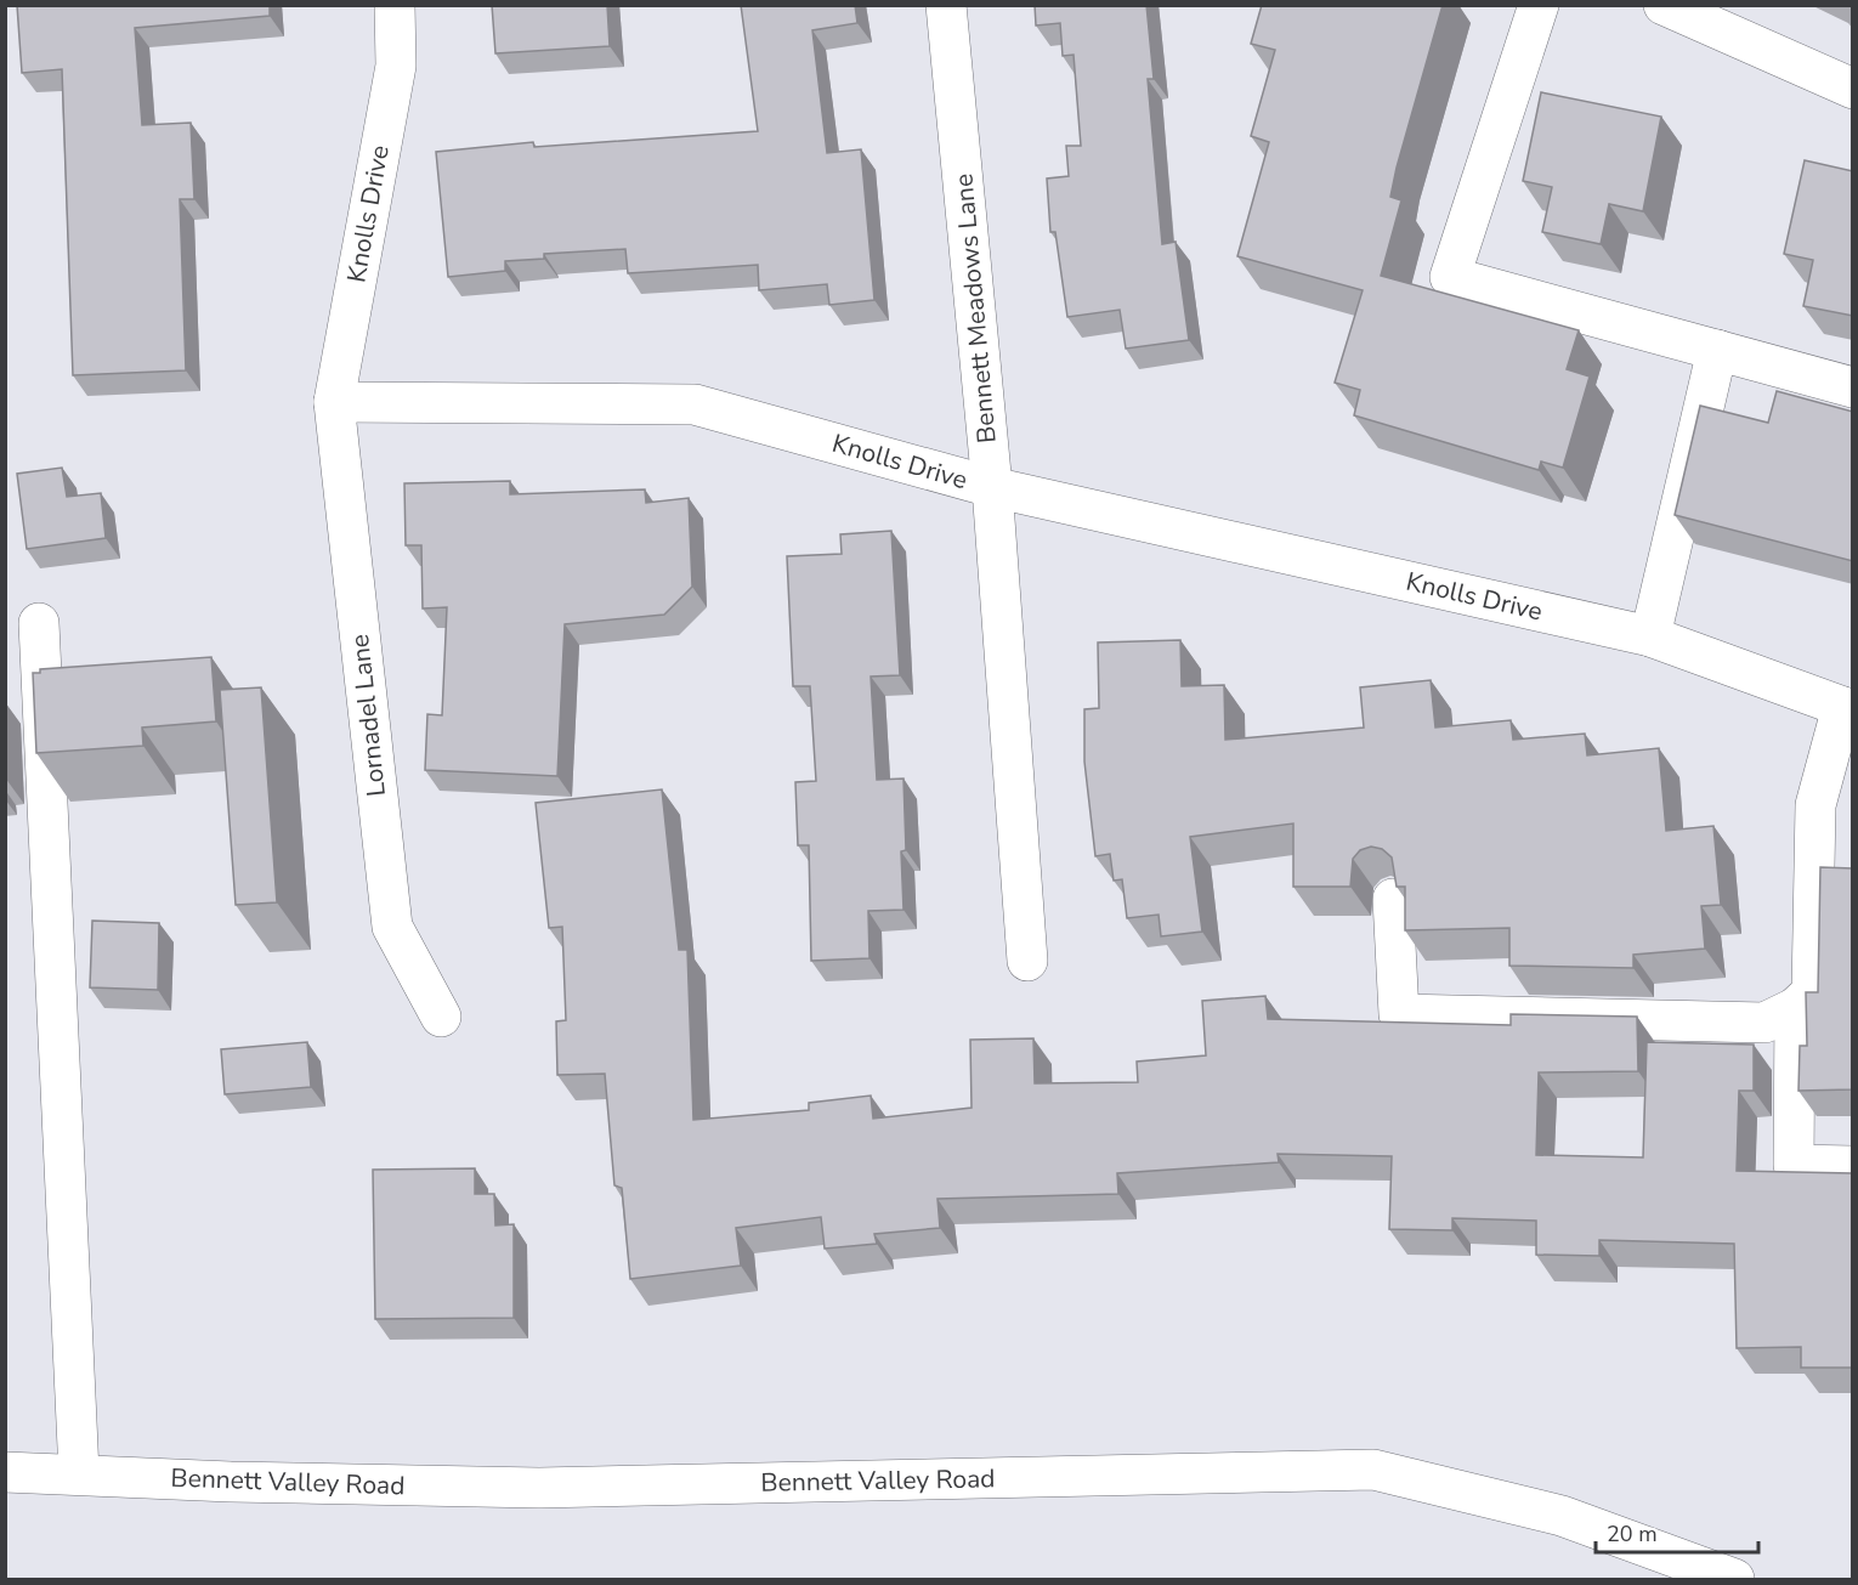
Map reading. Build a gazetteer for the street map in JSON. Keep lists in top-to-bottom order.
{
  "streets": {
    "street": [
      "Knolls Drive",
      "Bennett Meadows Lane",
      "Lornadel Lane",
      "Bennett Valley Road"
    ]
  },
  "crossings": [
    ["Knolls Drive", "Bennett Meadows Lane"],
    ["Knolls Drive", "Lornadel Lane"]
  ],
  "scale_bar": "20 m"
}
